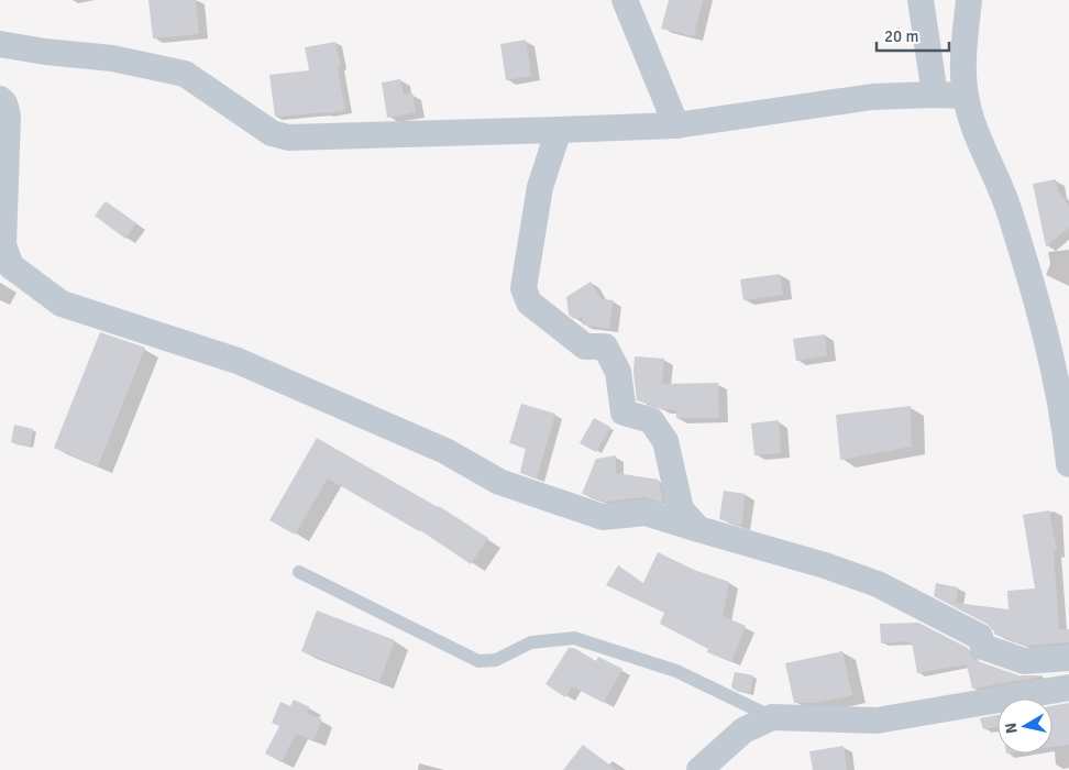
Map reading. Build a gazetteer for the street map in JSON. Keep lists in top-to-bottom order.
{
  "scale_bar": "20 m",
  "north": "left"
}
